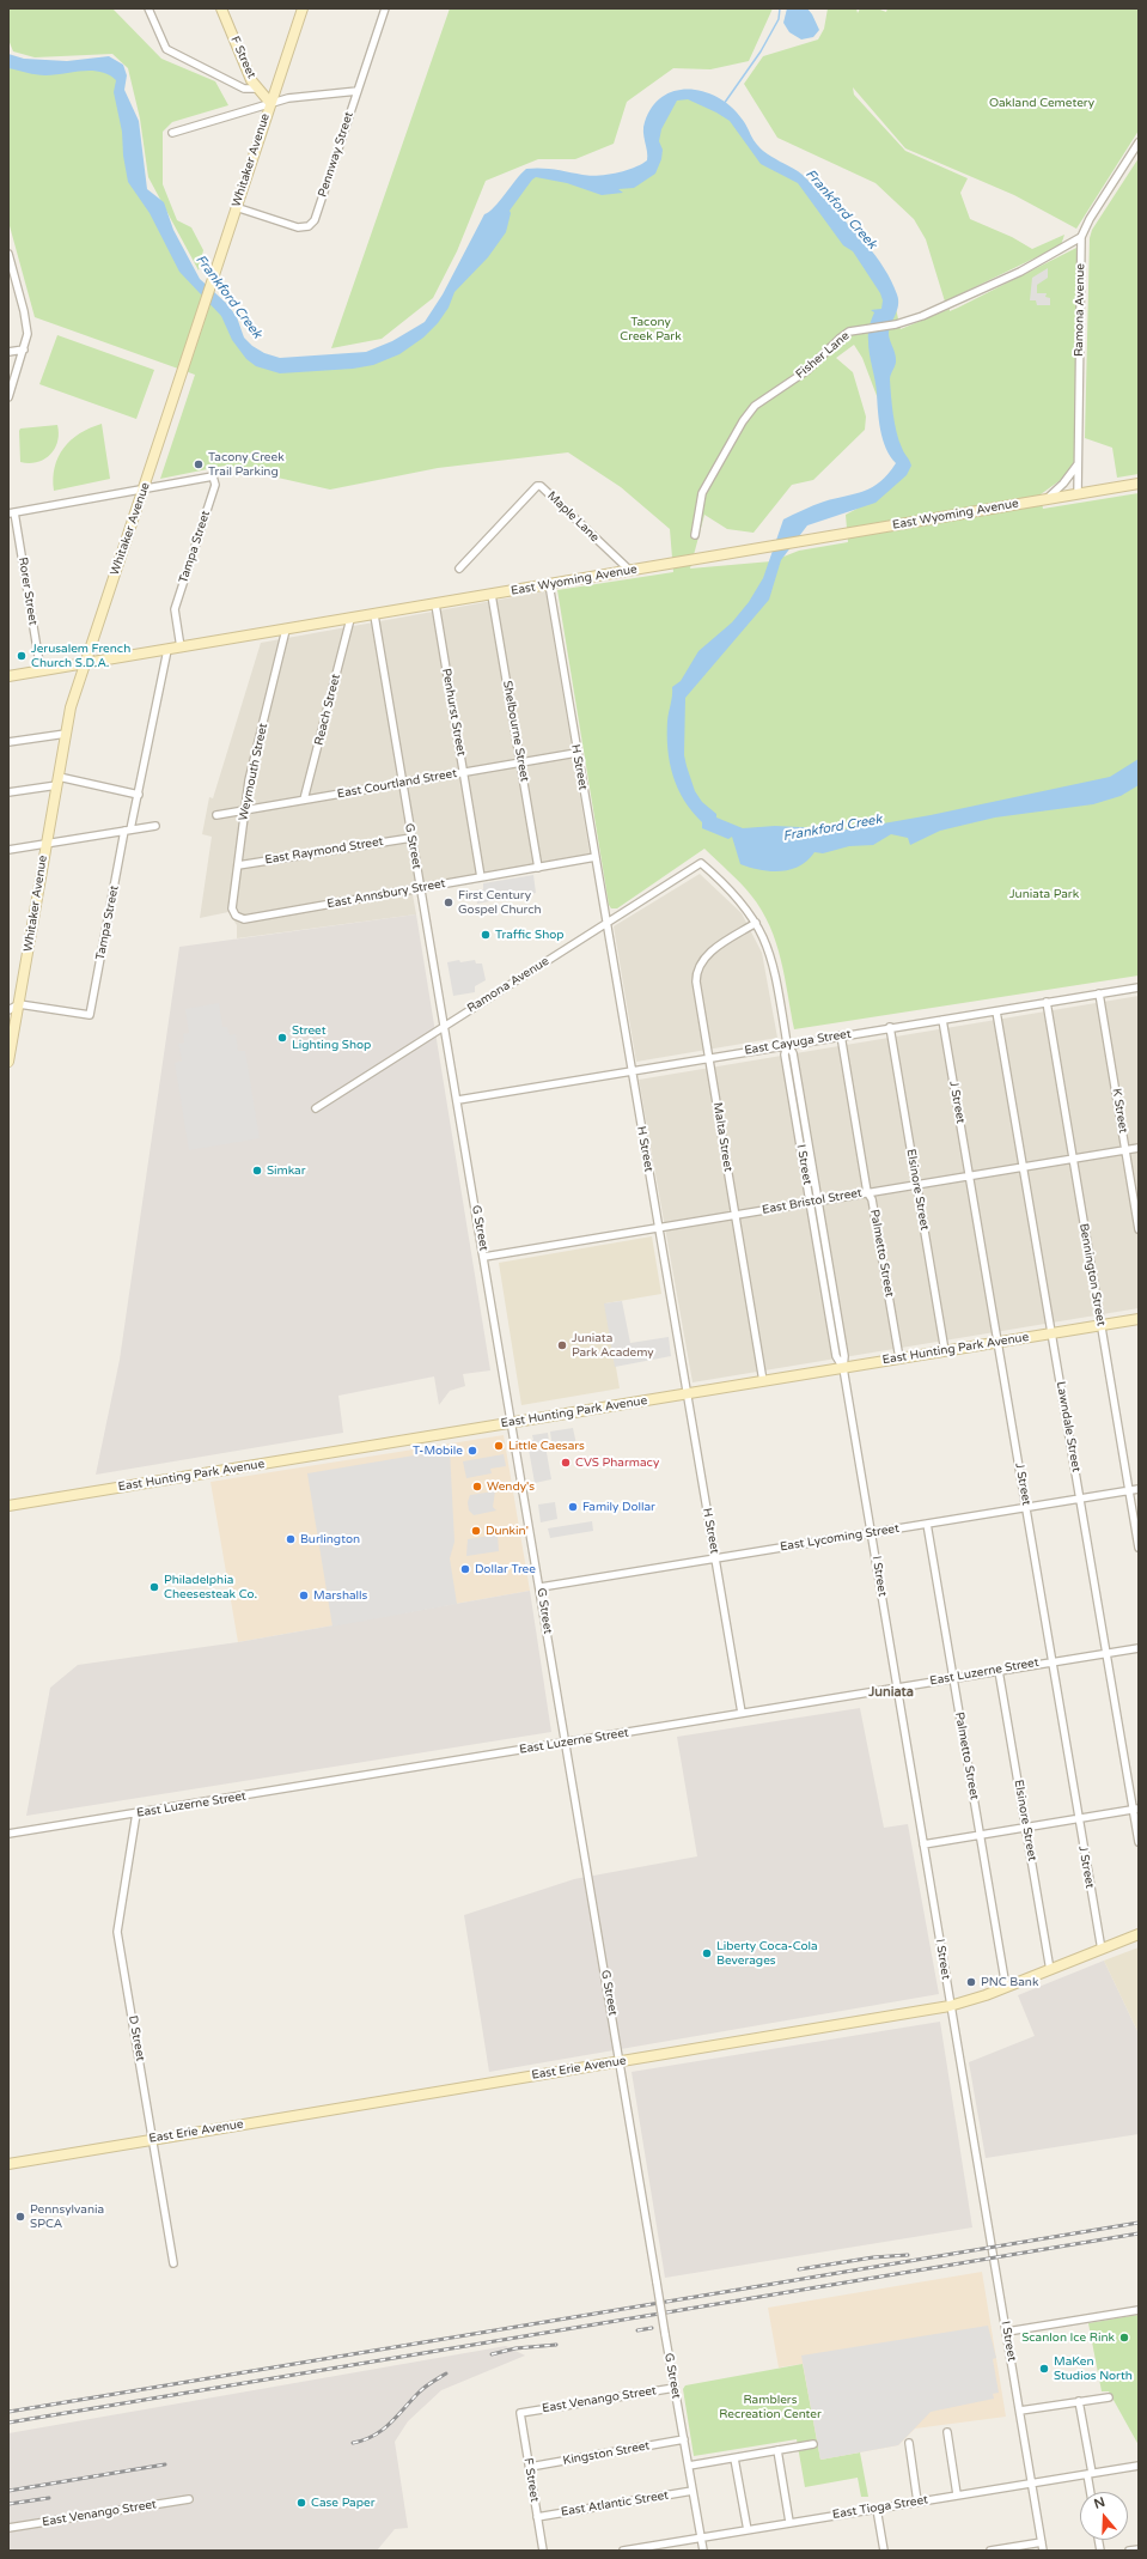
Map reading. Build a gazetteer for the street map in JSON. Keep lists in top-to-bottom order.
{
  "streets": {
    "main road": [
      "F Street",
      "Whitaker Avenue",
      "East Wyoming Avenue",
      "East Hunting Park Avenue",
      "East Erie Avenue"
    ],
    "street": [
      "Pennway Street",
      "Ramona Avenue",
      "Fisher Lane",
      "Maple Lane",
      "Tampa Street",
      "Rorer Street",
      "Reach Street",
      "Penhurst Street",
      "Shelbourne Street",
      "H Street",
      "Weymouth Street",
      "East Courtland Street",
      "G Street",
      "East Raymond Street",
      "East Annsbury Street",
      "East Cayuga Street",
      "J Street",
      "K Street",
      "Malta Street",
      "I Street",
      "Elsinore Street",
      "East Bristol Street",
      "Palmetto Street",
      "Bennington Street",
      "Lawndale Street",
      "East Lycoming Street",
      "East Luzerne Street",
      "D Street",
      "East Venango Street",
      "Kingston Street",
      "East Atlantic Street",
      "East Tioga Street"
    ]
  },
  "crossings": [
    ["F Street", "Whitaker Avenue"],
    ["F Street", "East Venango Street"],
    ["F Street", "Kingston Street"],
    ["F Street", "East Atlantic Street"],
    ["Pennway Street", "Whitaker Avenue"],
    ["Whitaker Avenue", "East Wyoming Avenue"],
    ["Whitaker Avenue", "Tampa Street"],
    ["Ramona Avenue", "Fisher Lane"],
    ["Ramona Avenue", "East Wyoming Avenue"],
    ["Ramona Avenue", "H Street"],
    ["Ramona Avenue", "G Street"],
    ["Ramona Avenue", "I Street"],
    ["East Wyoming Avenue", "Maple Lane"],
    ["East Wyoming Avenue", "Tampa Street"],
    ["East Wyoming Avenue", "Rorer Street"],
    ["East Wyoming Avenue", "Reach Street"],
    ["East Wyoming Avenue", "Penhurst Street"],
    ["East Wyoming Avenue", "Shelbourne Street"],
    ["East Wyoming Avenue", "H Street"],
    ["East Wyoming Avenue", "Weymouth Street"],
    ["East Wyoming Avenue", "G Street"],
    ["Reach Street", "East Courtland Street"],
    ["Penhurst Street", "East Courtland Street"],
    ["Penhurst Street", "East Annsbury Street"],
    ["Shelbourne Street", "East Courtland Street"],
    ["Shelbourne Street", "East Annsbury Street"],
    ["H Street", "East Courtland Street"],
    ["H Street", "East Annsbury Street"],
    ["H Street", "East Cayuga Street"],
    ["H Street", "East Bristol Street"],
    ["H Street", "East Hunting Park Avenue"],
    ["H Street", "East Lycoming Street"],
    ["H Street", "East Luzerne Street"],
    ["Weymouth Street", "East Courtland Street"],
    ["Weymouth Street", "East Raymond Street"],
    ["Weymouth Street", "East Annsbury Street"],
    ["East Courtland Street", "G Street"],
    ["G Street", "East Raymond Street"],
    ["G Street", "East Annsbury Street"],
    ["G Street", "East Cayuga Street"],
    ["G Street", "East Bristol Street"],
    ["G Street", "East Hunting Park Avenue"],
    ["G Street", "East Lycoming Street"],
    ["G Street", "East Luzerne Street"],
    ["G Street", "East Erie Avenue"],
    ["G Street", "East Venango Street"],
    ["G Street", "Kingston Street"],
    ["G Street", "East Atlantic Street"],
    ["G Street", "East Tioga Street"],
    ["East Cayuga Street", "J Street"],
    ["East Cayuga Street", "K Street"],
    ["East Cayuga Street", "Malta Street"],
    ["East Cayuga Street", "I Street"],
    ["East Cayuga Street", "Elsinore Street"],
    ["East Cayuga Street", "Palmetto Street"],
    ["East Cayuga Street", "Bennington Street"],
    ["East Cayuga Street", "Lawndale Street"],
    ["J Street", "East Bristol Street"],
    ["J Street", "East Hunting Park Avenue"],
    ["J Street", "East Lycoming Street"],
    ["J Street", "East Luzerne Street"],
    ["J Street", "East Erie Avenue"],
    ["K Street", "East Bristol Street"],
    ["Malta Street", "I Street"],
    ["Malta Street", "East Bristol Street"],
    ["Malta Street", "East Hunting Park Avenue"],
    ["I Street", "East Bristol Street"],
    ["I Street", "East Hunting Park Avenue"],
    ["I Street", "East Lycoming Street"],
    ["I Street", "East Luzerne Street"],
    ["I Street", "East Erie Avenue"],
    ["I Street", "East Tioga Street"],
    ["Elsinore Street", "East Bristol Street"],
    ["Elsinore Street", "East Hunting Park Avenue"],
    ["Elsinore Street", "East Luzerne Street"],
    ["Elsinore Street", "East Erie Avenue"],
    ["East Bristol Street", "Palmetto Street"],
    ["East Bristol Street", "Bennington Street"],
    ["East Bristol Street", "Lawndale Street"],
    ["Palmetto Street", "East Hunting Park Avenue"],
    ["Palmetto Street", "East Lycoming Street"],
    ["Palmetto Street", "East Luzerne Street"],
    ["Palmetto Street", "East Erie Avenue"],
    ["Bennington Street", "East Hunting Park Avenue"],
    ["Bennington Street", "East Lycoming Street"],
    ["East Hunting Park Avenue", "Lawndale Street"],
    ["Lawndale Street", "East Lycoming Street"],
    ["Lawndale Street", "East Luzerne Street"],
    ["East Luzerne Street", "D Street"],
    ["D Street", "East Erie Avenue"]
  ],
  "districts": ["Juniata"],
  "water": ["Frankford Creek"],
  "parks": [
    "Oakland Cemetery",
    "Tacony Creek Park",
    "Juniata Park",
    "Ramblers Recreation Center"
  ],
  "places": [
    "Tacony Creek Trail Parking",
    "Jerusalem French Church S.D.A.",
    "First Century Gospel Church",
    "Traffic Shop",
    "Street Lighting Shop",
    "Simkar",
    "Juniata Park Academy",
    "Little Caesars",
    "T-Mobile",
    "CVS Pharmacy",
    "Wendy's",
    "Family Dollar",
    "Dunkin'",
    "Burlington",
    "Dollar Tree",
    "Philadelphia Cheesesteak Co.",
    "Marshalls",
    "Liberty Coca-Cola Beverages",
    "PNC Bank",
    "Pennsylvania SPCA",
    "Scanlon Ice Rink",
    "MaKen Studios North",
    "Case Paper"
  ],
  "north": "top"
}
